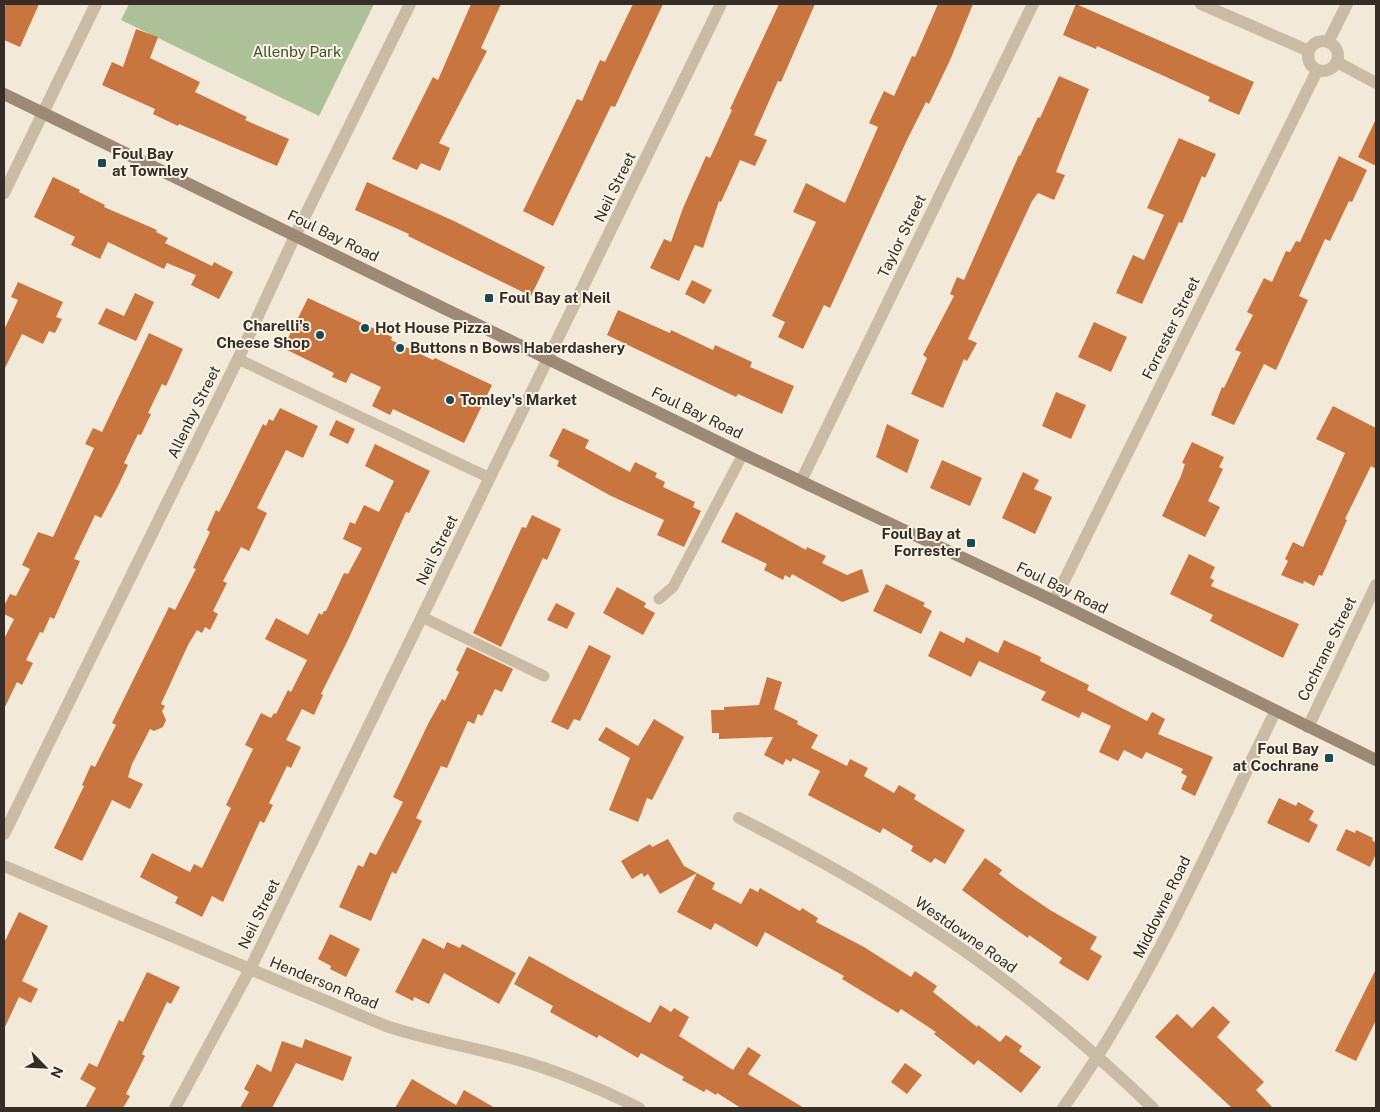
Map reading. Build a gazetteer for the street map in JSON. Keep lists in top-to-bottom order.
{
  "streets": {
    "main road": ["Foul Bay Road"],
    "street": [
      "Neil Street",
      "Taylor Street",
      "Forrester Street",
      "Allenby Street",
      "Cochrane Street",
      "Middowne Road",
      "Westdowne Road",
      "Henderson Road"
    ]
  },
  "crossings": [
    ["Neil Street", "Foul Bay Road"],
    ["Neil Street", "Henderson Road"],
    ["Foul Bay Road", "Taylor Street"],
    ["Foul Bay Road", "Forrester Street"],
    ["Foul Bay Road", "Allenby Street"],
    ["Foul Bay Road", "Cochrane Street"],
    ["Foul Bay Road", "Middowne Road"],
    ["Middowne Road", "Westdowne Road"]
  ],
  "parks": ["Allenby Park"],
  "places": {
    "transit": [
      "Foul Bay at Townley",
      "Foul Bay at Neil",
      "Foul Bay at Forrester",
      "Foul Bay at Cochrane"
    ],
    "other": [
      "Hot House Pizza",
      "Charelli's Cheese Shop",
      "Buttons n Bows Haberdashery",
      "Tomley's Market"
    ]
  },
  "north": "bottom right"
}
